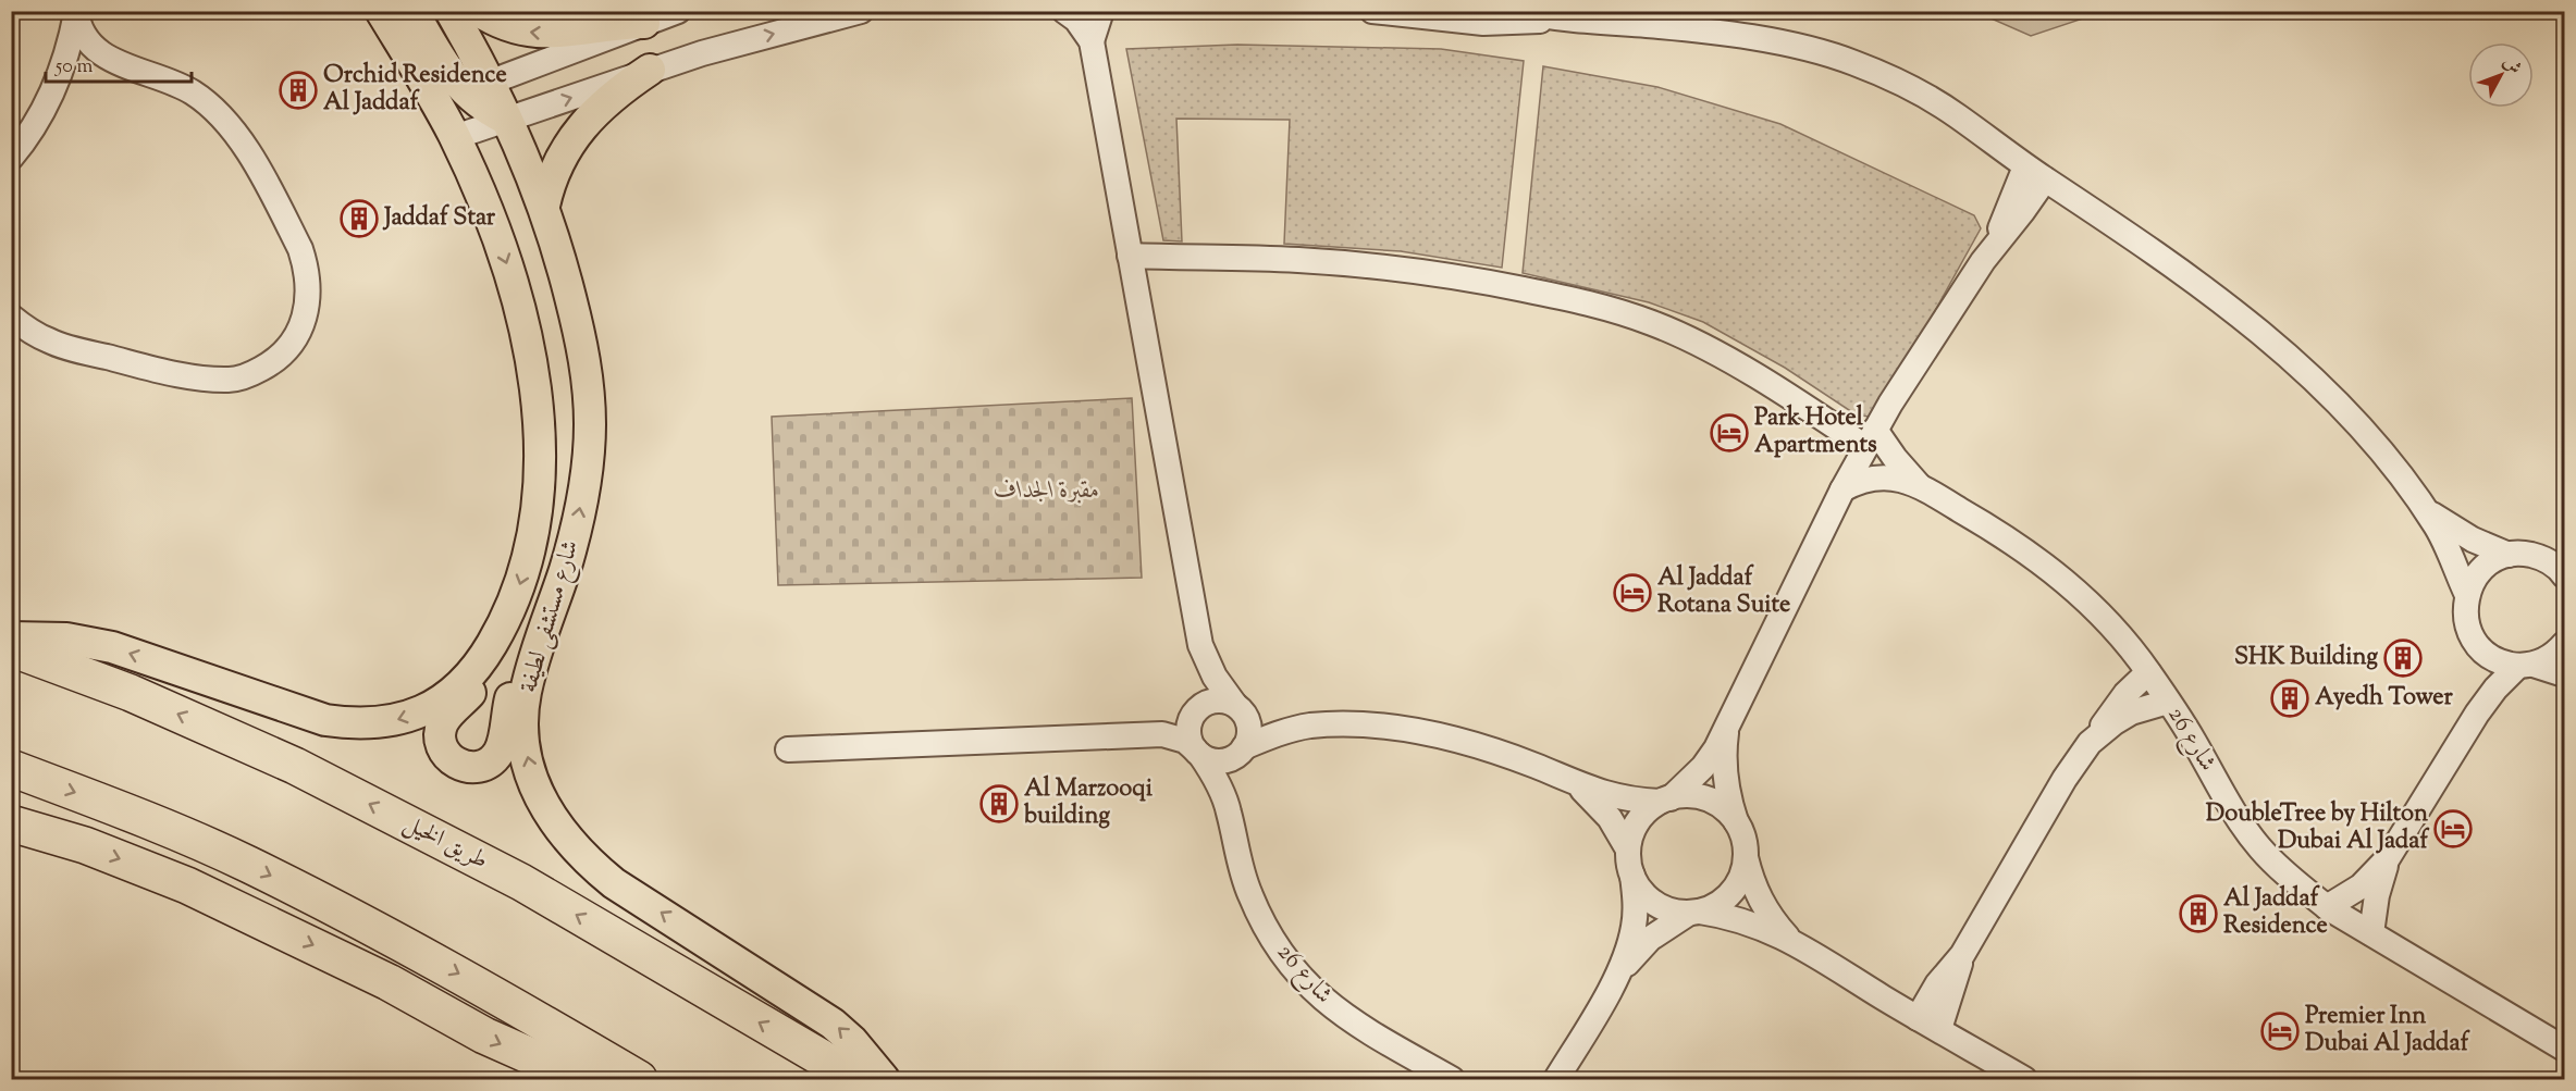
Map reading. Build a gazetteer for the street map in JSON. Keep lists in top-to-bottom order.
{
  "streets": {
    "highway": ["طريق الخيل"],
    "main road": ["شارع مستشفى لطيفة"],
    "street": ["شارع 26"]
  },
  "parks": ["مقبرة الجداف"],
  "places": {
    "building": [
      "Orchid Residence Al Jaddaf",
      "Jaddaf Star",
      "SHK Building",
      "Ayedh Tower",
      "Al Marzooqi building",
      "Al Jaddaf Residence"
    ],
    "hotel": [
      "Park Hotel Apartments",
      "Al Jaddaf Rotana Suite",
      "DoubleTree by Hilton Dubai Al Jadaf",
      "Premier Inn Dubai Al Jaddaf"
    ]
  },
  "scale_bar": "50 m",
  "north": "top right"
}
